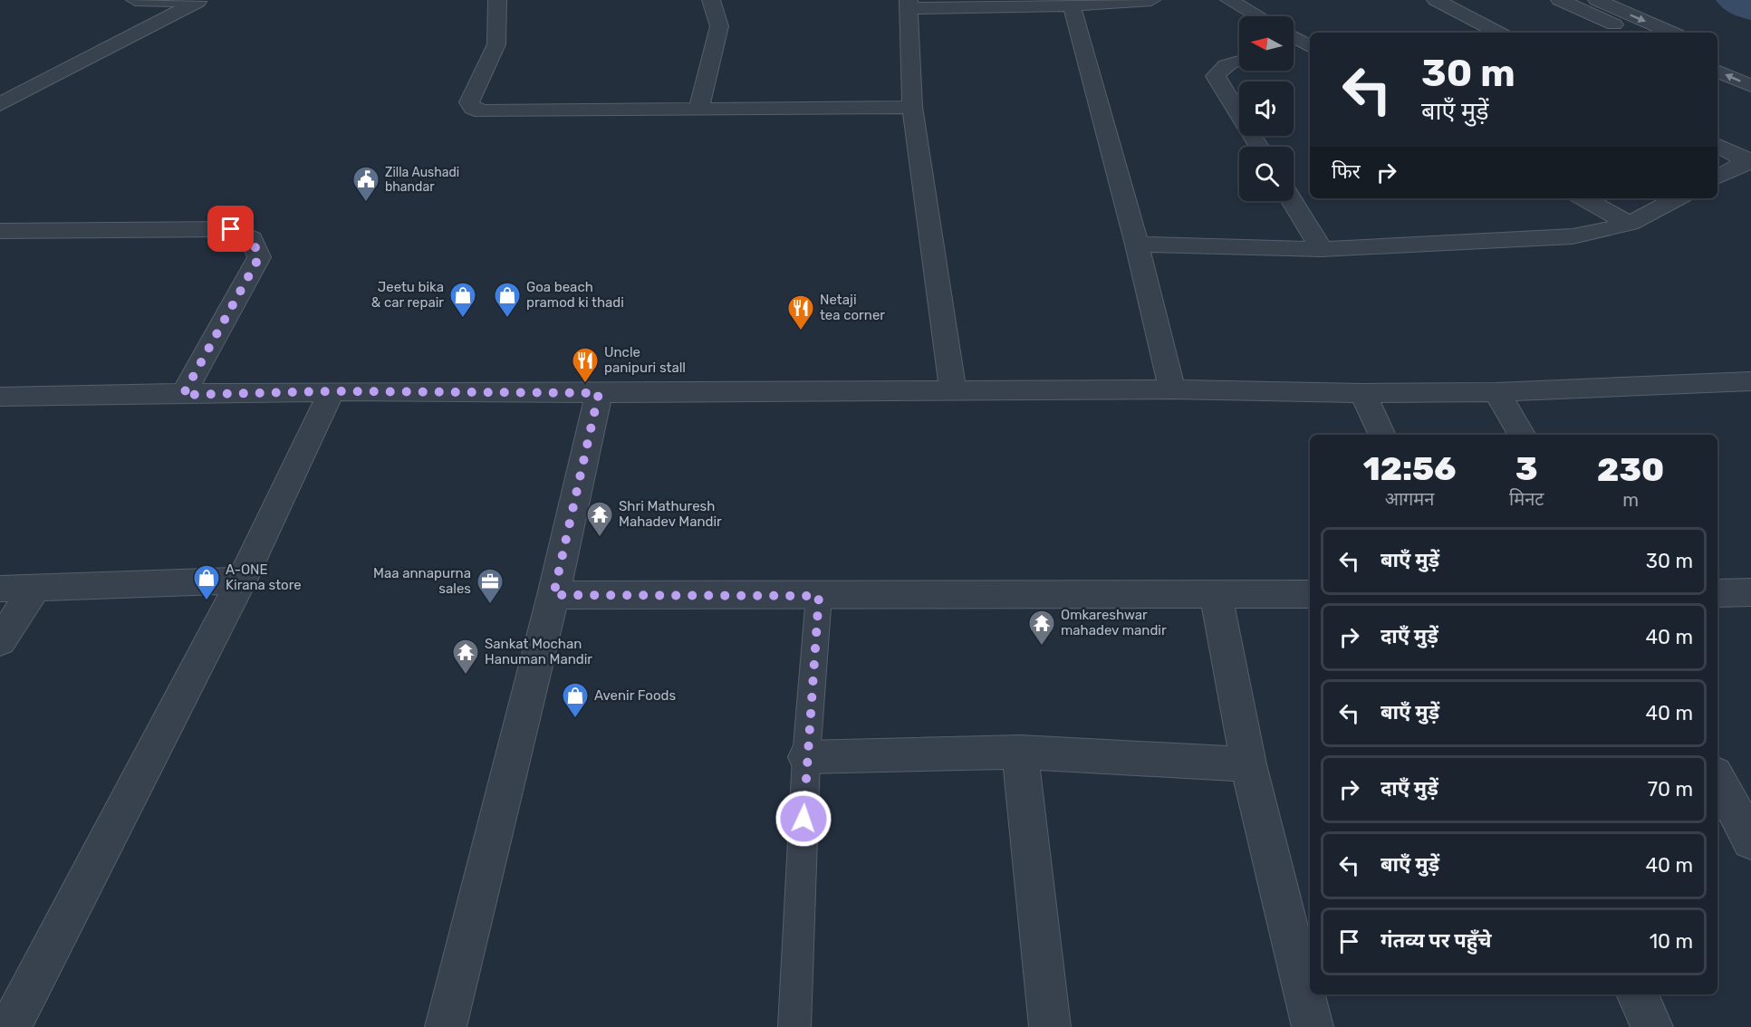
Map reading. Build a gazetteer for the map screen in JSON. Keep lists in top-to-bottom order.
{
  "places": {
    "public building": ["Zilla Aushadi bhandar"],
    "shop": [
      "Jeetu bika & car repair",
      "Goa beach pramod ki thadi",
      "A-ONE Kirana store",
      "Avenir Foods"
    ],
    "restaurant": ["Netaji tea corner", "Uncle panipuri stall"],
    "temple": ["Shri Mathuresh Mahadev Mandir", "Omkareshwar mahadev mandir", "Sankat Mochan Hanuman Mandir"],
    "office": ["Maa annapurna sales"]
  },
  "north": "left",
  "page": {
    "turn": ["30 m", "बाएँ मुड़ें"],
    "then": "फिर",
    "eta": [
      "12:56",
      "आगमन",
      "3",
      "मिनट",
      "230",
      "m"
    ],
    "list": [
      {
        "name": "बाएँ मुड़ें",
        "value": "30 m"
      },
      {
        "name": "दाएँ मुड़ें",
        "value": "40 m"
      },
      {
        "name": "बाएँ मुड़ें",
        "value": "40 m"
      },
      {
        "name": "दाएँ मुड़ें",
        "value": "70 m"
      },
      {
        "name": "बाएँ मुड़ें",
        "value": "40 m"
      },
      {
        "name": "गंतव्य पर पहुँचे",
        "value": "10 m"
      }
    ]
  }
}
